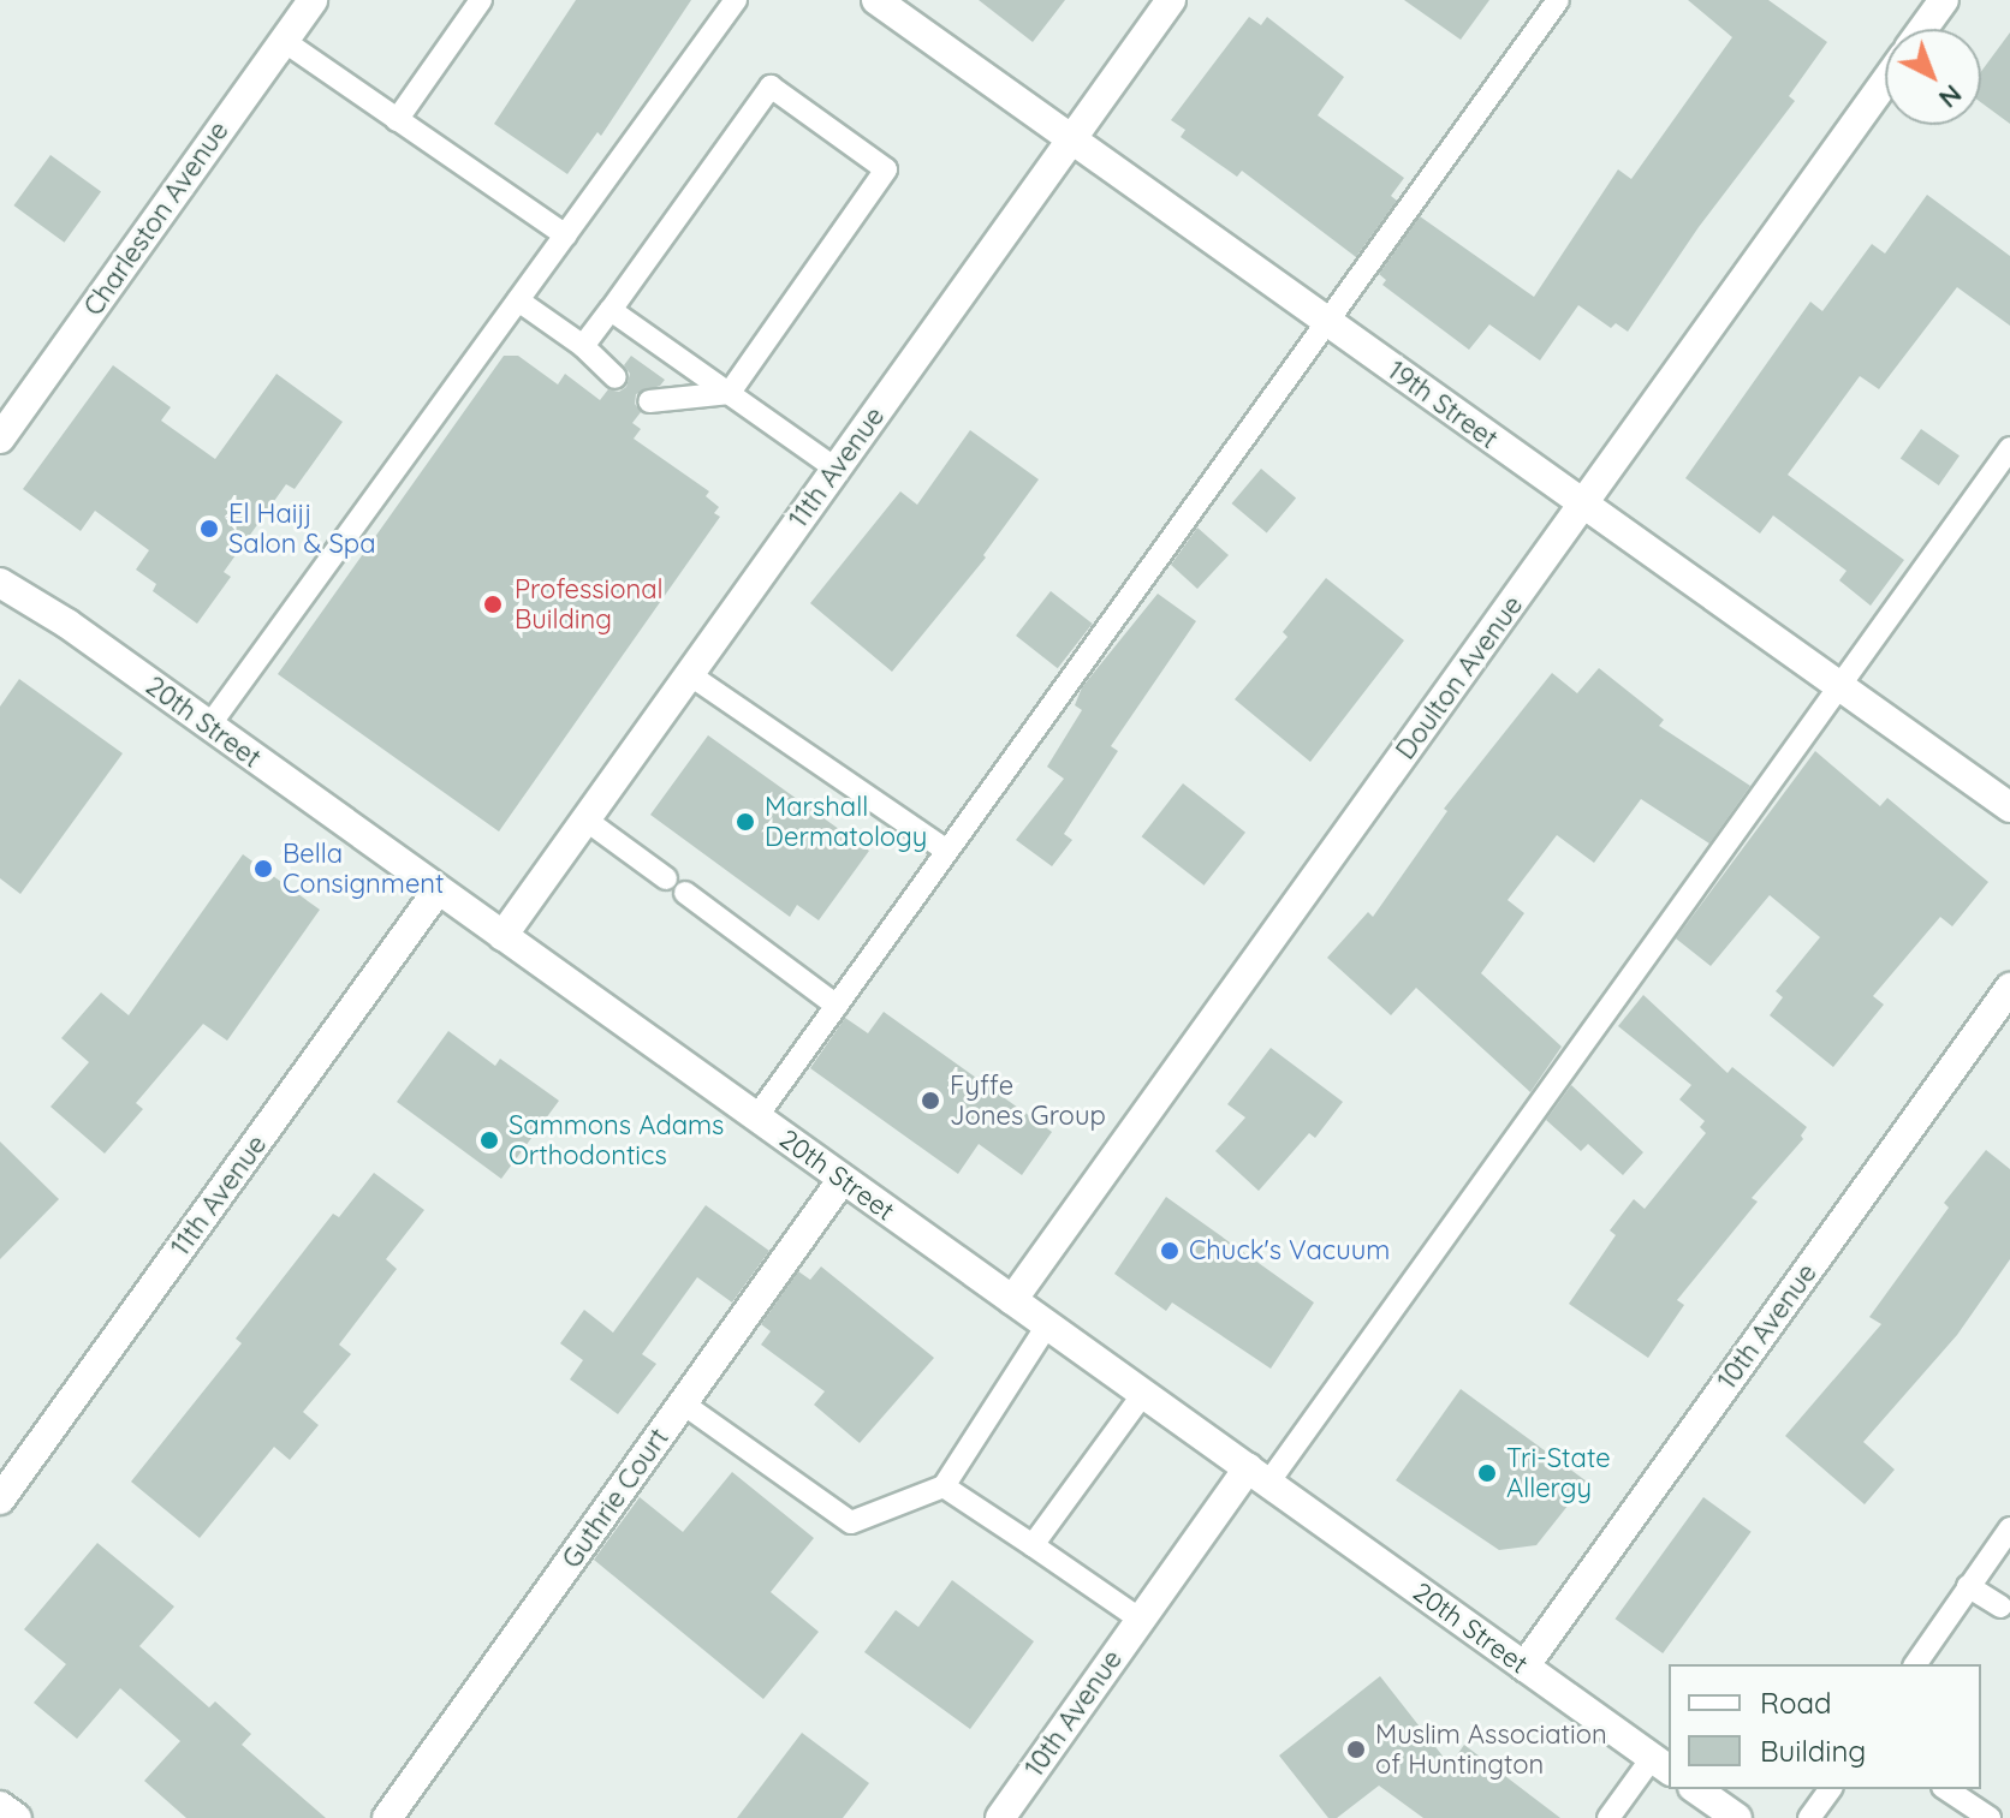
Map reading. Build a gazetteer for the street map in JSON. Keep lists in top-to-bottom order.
{
  "streets": {
    "street": [
      "Charleston Avenue",
      "19th Street",
      "11th Avenue",
      "Doulton Avenue",
      "20th Street",
      "10th Avenue",
      "Guthrie Court"
    ]
  },
  "crossings": [
    ["19th Street", "11th Avenue"],
    ["19th Street", "Doulton Avenue"],
    ["11th Avenue", "20th Street"],
    ["Doulton Avenue", "20th Street"],
    ["20th Street", "10th Avenue"],
    ["20th Street", "Guthrie Court"]
  ],
  "places": [
    "El Haijj Salon & Spa",
    "Professional Building",
    "Marshall Dermatology",
    "Bella Consignment",
    "Fyffe Jones Group",
    "Sammons Adams Orthodontics",
    "Chuck's Vacuum",
    "Tri-State Allergy",
    "Muslim Association of Huntington"
  ],
  "legend": ["Road", "Building"],
  "north": "bottom right"
}
